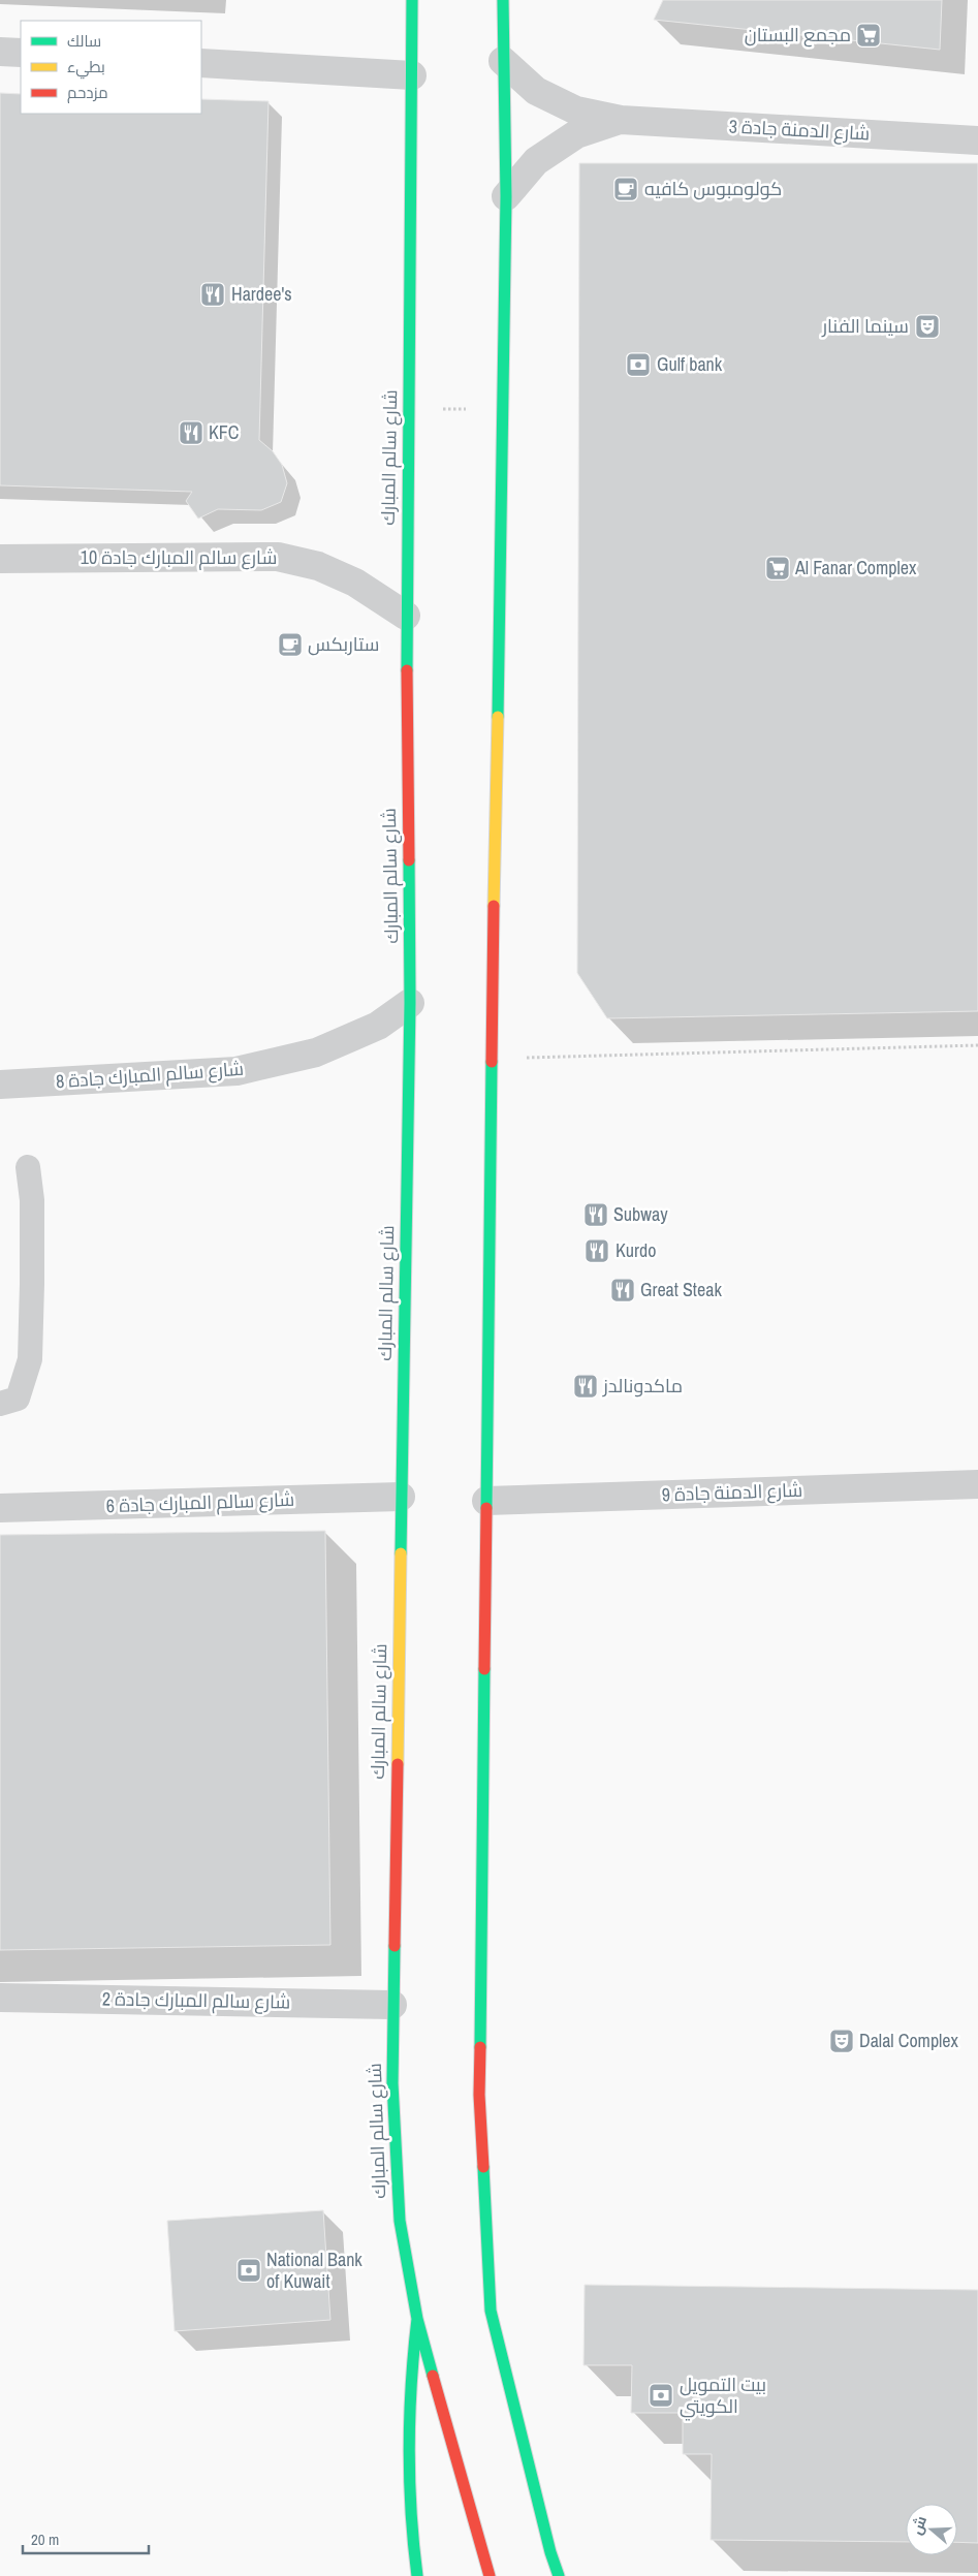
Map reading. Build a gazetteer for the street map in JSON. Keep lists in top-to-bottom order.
{
  "streets": {
    "main road": ["شارع سالم المبارك"],
    "street": [
      "شارع الدمنة جادة 3",
      "شارع سالم المبارك جادة 10",
      "شارع سالم المبارك جادة 8",
      "شارع الدمنة جادة 9",
      "شارع سالم المبارك جادة 6",
      "شارع سالم المبارك جادة 2"
    ]
  },
  "crossings": [
    ["شارع سالم المبارك", "شارع سالم المبارك جادة 10"],
    ["شارع سالم المبارك", "شارع سالم المبارك جادة 8"],
    ["شارع سالم المبارك", "شارع سالم المبارك جادة 6"],
    ["شارع سالم المبارك", "شارع سالم المبارك جادة 2"]
  ],
  "places": {
    "supermarket": ["مجمع البستان", "Al Fanar Complex"],
    "cafe": ["كولومبوس كافيه", "ستاربكس"],
    "restaurant": [
      "Hardee's",
      "KFC",
      "Subway",
      "Kurdo",
      "Great Steak",
      "ماكدونالدز"
    ],
    "theatre": ["سينما الفنار", "Dalal Complex"],
    "bank": ["Gulf bank", "National Bank of Kuwait", "بيت التمويل الكويتي"]
  },
  "legend": ["سالك", "بطيء", "مزدحم"],
  "scale_bar": "20 m",
  "north": "left"
}
